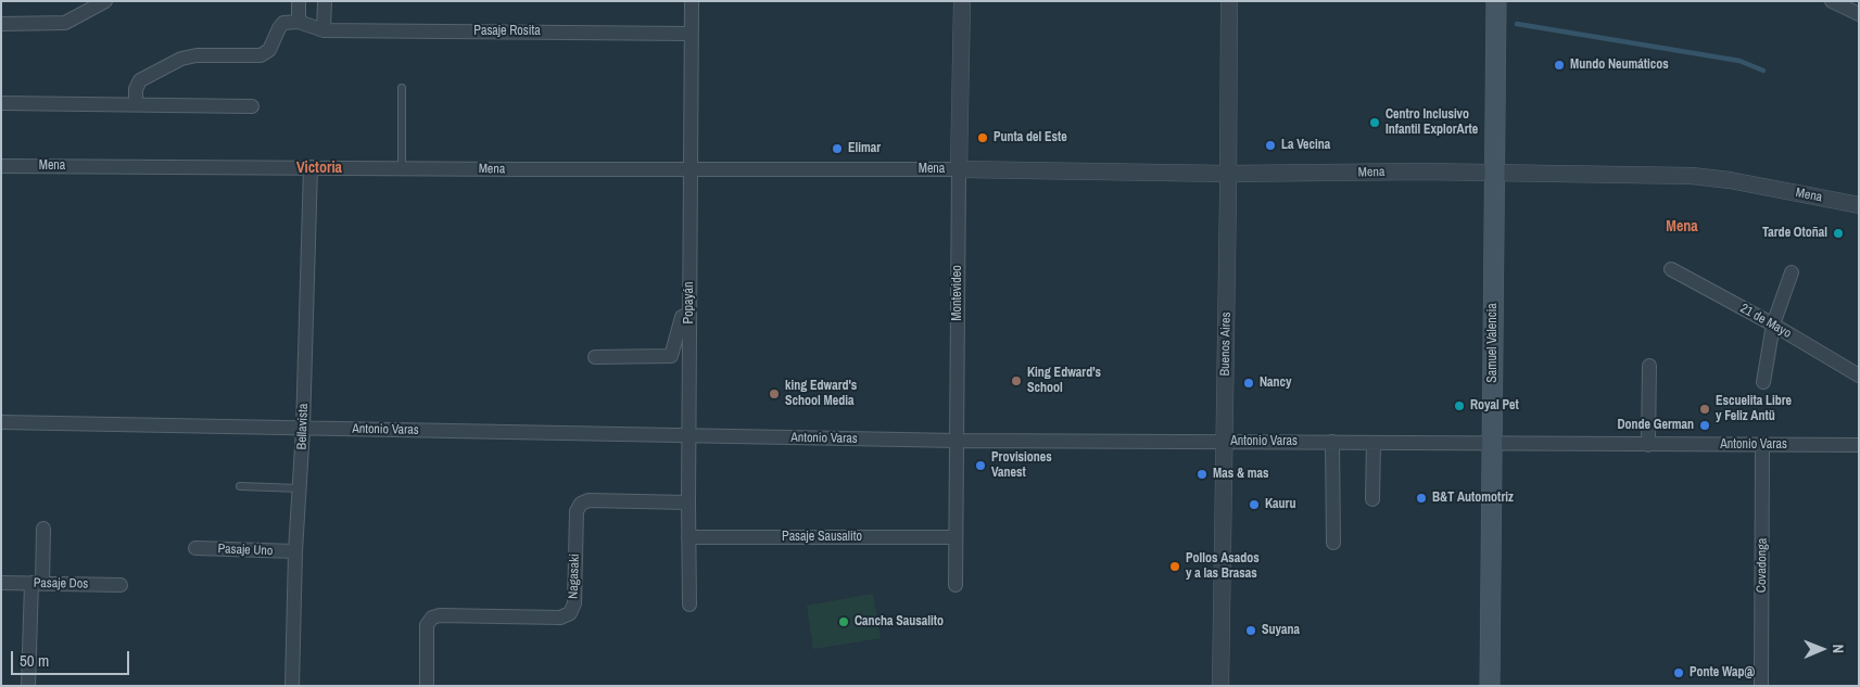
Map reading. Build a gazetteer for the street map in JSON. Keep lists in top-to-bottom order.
{
  "streets": {
    "main road": ["Samuel Valencia"],
    "street": [
      "Pasaje Rosita",
      "Mena",
      "Montevideo",
      "Popayán",
      "21 de Mayo",
      "Buenos Aires",
      "Bellavista",
      "Antonio Varas",
      "Pasaje Sausalito",
      "Pasaje Uno",
      "Covadonga",
      "Nagasaki",
      "Pasaje Dos"
    ]
  },
  "crossings": [
    ["Pasaje Rosita", "Popayán"],
    ["Mena", "Montevideo"],
    ["Mena", "Popayán"],
    ["Mena", "Samuel Valencia"],
    ["Mena", "Buenos Aires"],
    ["Mena", "Bellavista"],
    ["Montevideo", "Antonio Varas"],
    ["Montevideo", "Pasaje Sausalito"],
    ["Popayán", "Antonio Varas"],
    ["Popayán", "Pasaje Sausalito"],
    ["Popayán", "Nagasaki"],
    ["Samuel Valencia", "Antonio Varas"],
    ["Buenos Aires", "Antonio Varas"],
    ["Bellavista", "Antonio Varas"],
    ["Bellavista", "Pasaje Uno"],
    ["Antonio Varas", "Covadonga"]
  ],
  "districts": ["Victoria", "Mena"],
  "places": [
    "Mundo Neumáticos",
    "Centro Inclusivo Infantil ExplorArte",
    "Punta del Este",
    "La Vecina",
    "Elimar",
    "Tarde Otoñal",
    "King Edward's School",
    "Nancy",
    "king Edward's School Media",
    "Royal Pet",
    "Escuelita Libre y Feliz Antü",
    "Donde German",
    "Provisiones Vanest",
    "Mas & mas",
    "B&T Automotriz",
    "Kauru",
    "Pollos Asados y a las Brasas",
    "Cancha Sausalito",
    "Suyana",
    "Ponte Wap@"
  ],
  "scale_bar": "50 m",
  "north": "right"
}
